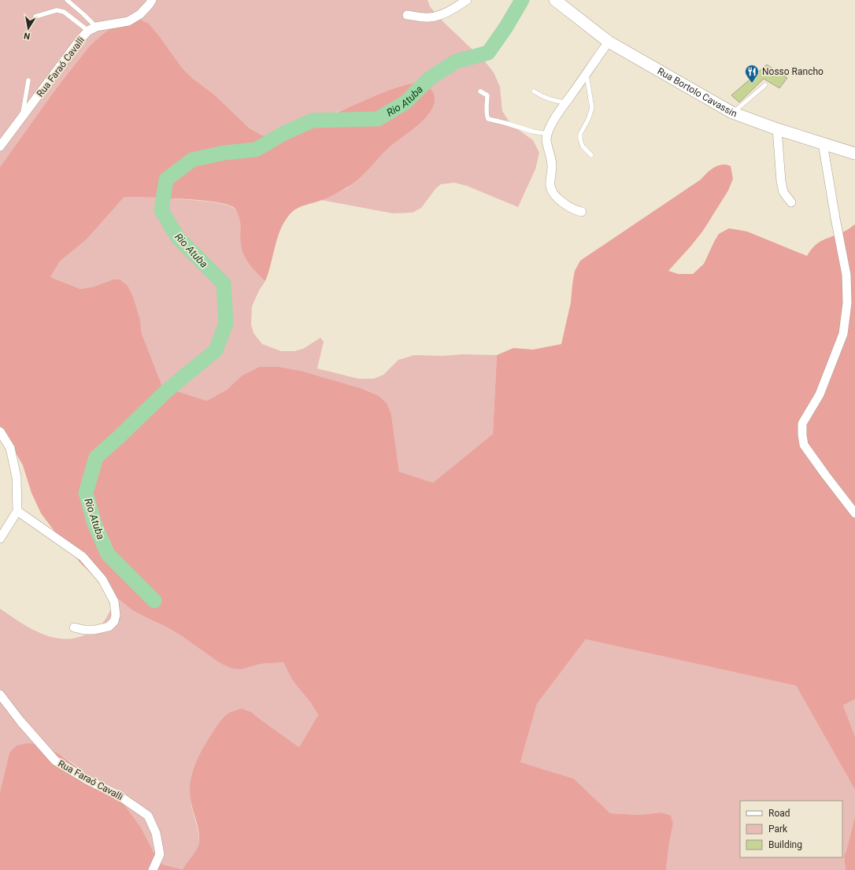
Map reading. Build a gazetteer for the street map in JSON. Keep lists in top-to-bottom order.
{
  "streets": {
    "street": ["Rua Faraó Cavalli", "Rua Bortolo Cavassin"]
  },
  "water": ["Rio Atuba"],
  "places": {
    "restaurant": ["Nosso Rancho"]
  },
  "legend": ["Road", "Park", "Building"],
  "north": "bottom"
}
